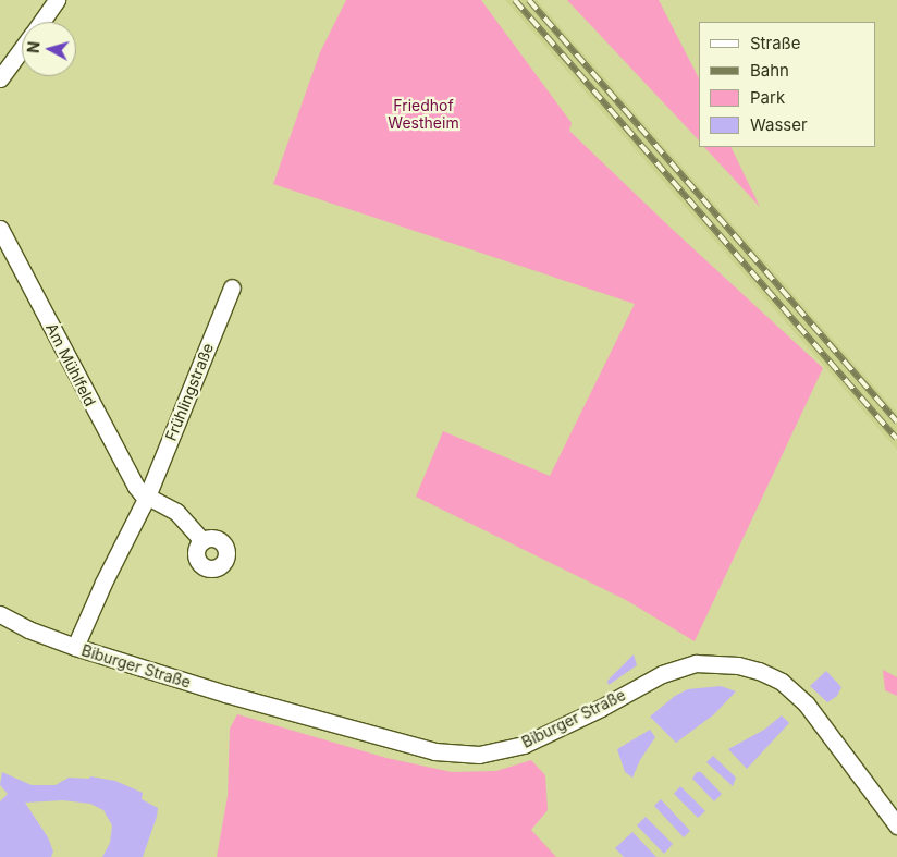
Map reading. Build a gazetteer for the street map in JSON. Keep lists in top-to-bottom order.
{
  "streets": {
    "street": ["Am Mühlfeld", "Frühlingstraße", "Biburger Straße"]
  },
  "crossings": [
    ["Am Mühlfeld", "Frühlingstraße"],
    ["Frühlingstraße", "Biburger Straße"]
  ],
  "parks": ["Friedhof Westheim"],
  "legend": [
    "Straße",
    "Bahn",
    "Park",
    "Wasser"
  ],
  "north": "left"
}
